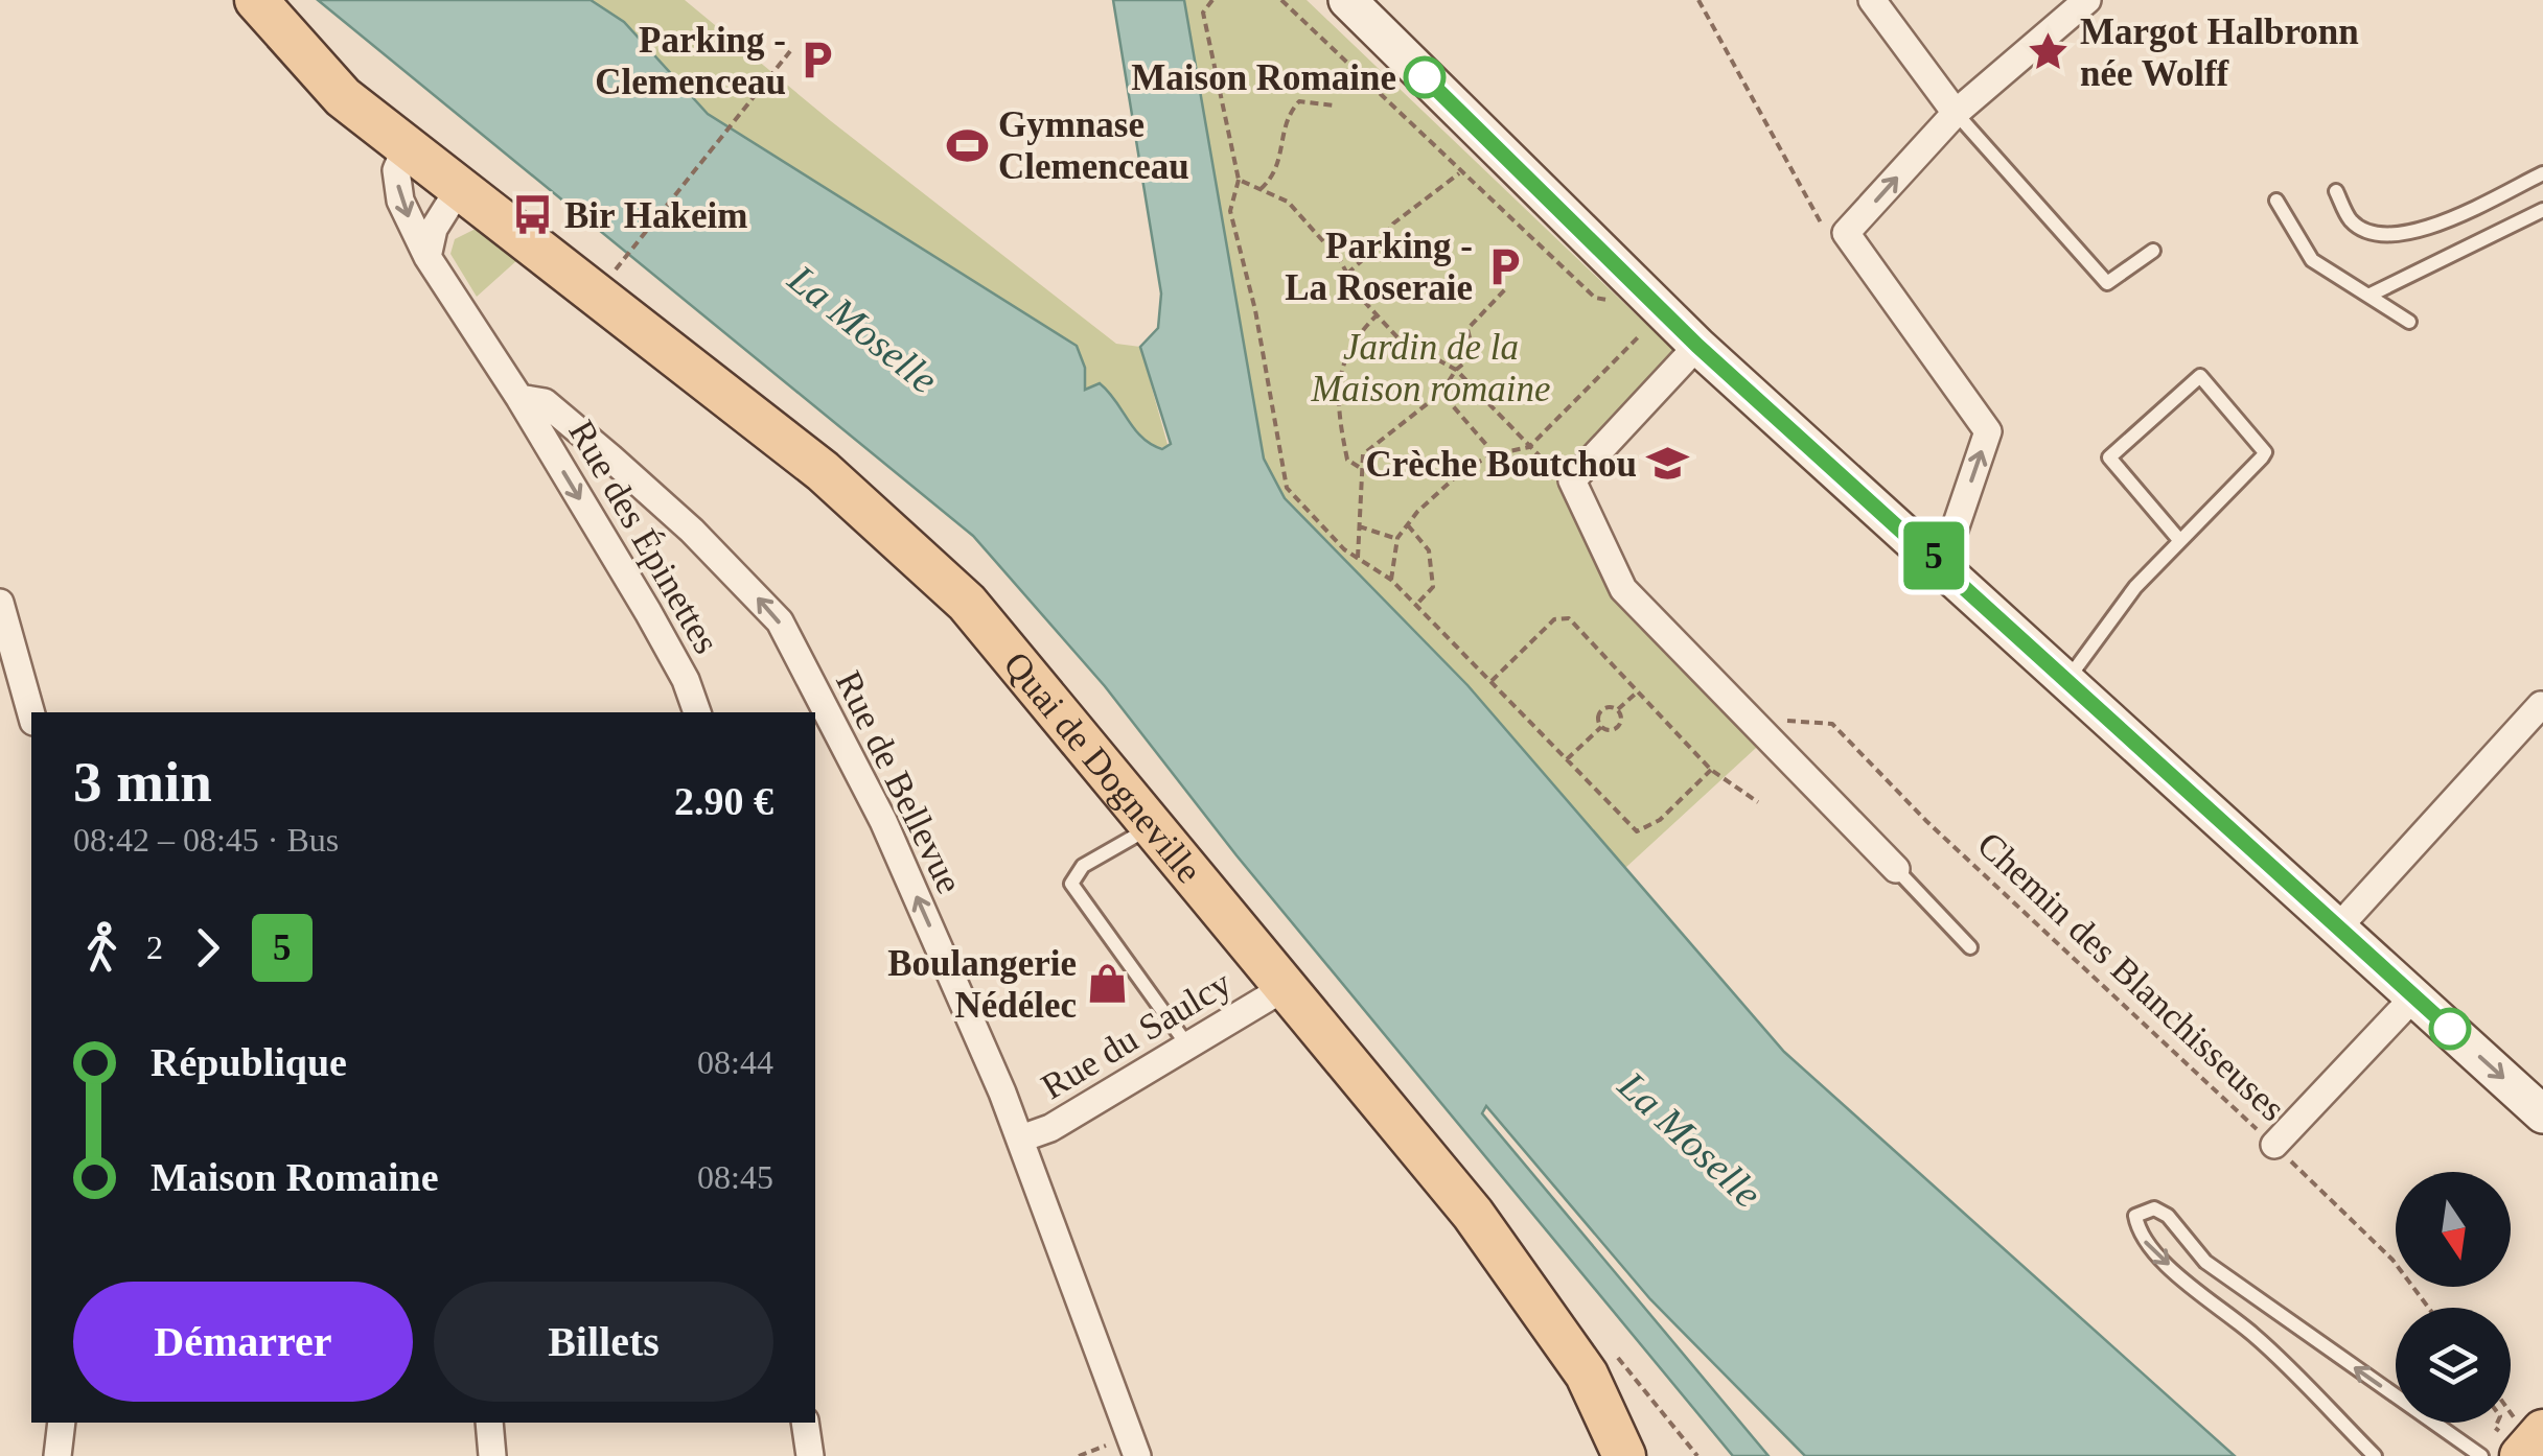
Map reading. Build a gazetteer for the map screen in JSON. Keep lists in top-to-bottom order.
{
  "streets": {
    "main road": ["Quai de Dogneville"],
    "street": ["Rue des Épinettes", "Rue de Bellevue", "Rue du Saulcy"],
    "path": ["Chemin des Blanchisseuses"]
  },
  "crossings": [
    ["Rue des Épinettes", "Rue de Bellevue"],
    ["Quai de Dogneville", "Rue du Saulcy"],
    ["Rue de Bellevue", "Rue du Saulcy"]
  ],
  "one_way": ["Rue des Épinettes", "Rue de Bellevue"],
  "water": ["La Moselle"],
  "parks": ["Jardin de la Maison romaine"],
  "places": {
    "place": ["Margot Halbronn née Wolff"],
    "parking": ["Parking - Clemenceau", "Parking - La Roseraie"],
    "other": ["Maison Romaine"],
    "sports": ["Gymnase Clemenceau"],
    "bus stop": ["Bir Hakeim"],
    "school or university": ["Crèche Boutchou"],
    "shop": ["Boulangerie Nédélec"]
  },
  "lines": ["bus line 5"],
  "north": "bottom",
  "page": {
    "on_map": "5",
    "heading": ["3 min", "08:42 – 08:45 · Bus", "2.90 €"],
    "legs": ["2", "5"],
    "list": [
      {
        "name": "République",
        "value": "08:44"
      },
      {
        "name": "Maison Romaine",
        "value": "08:45"
      }
    ],
    "buttons": ["Démarrer", "Billets"]
  }
}
